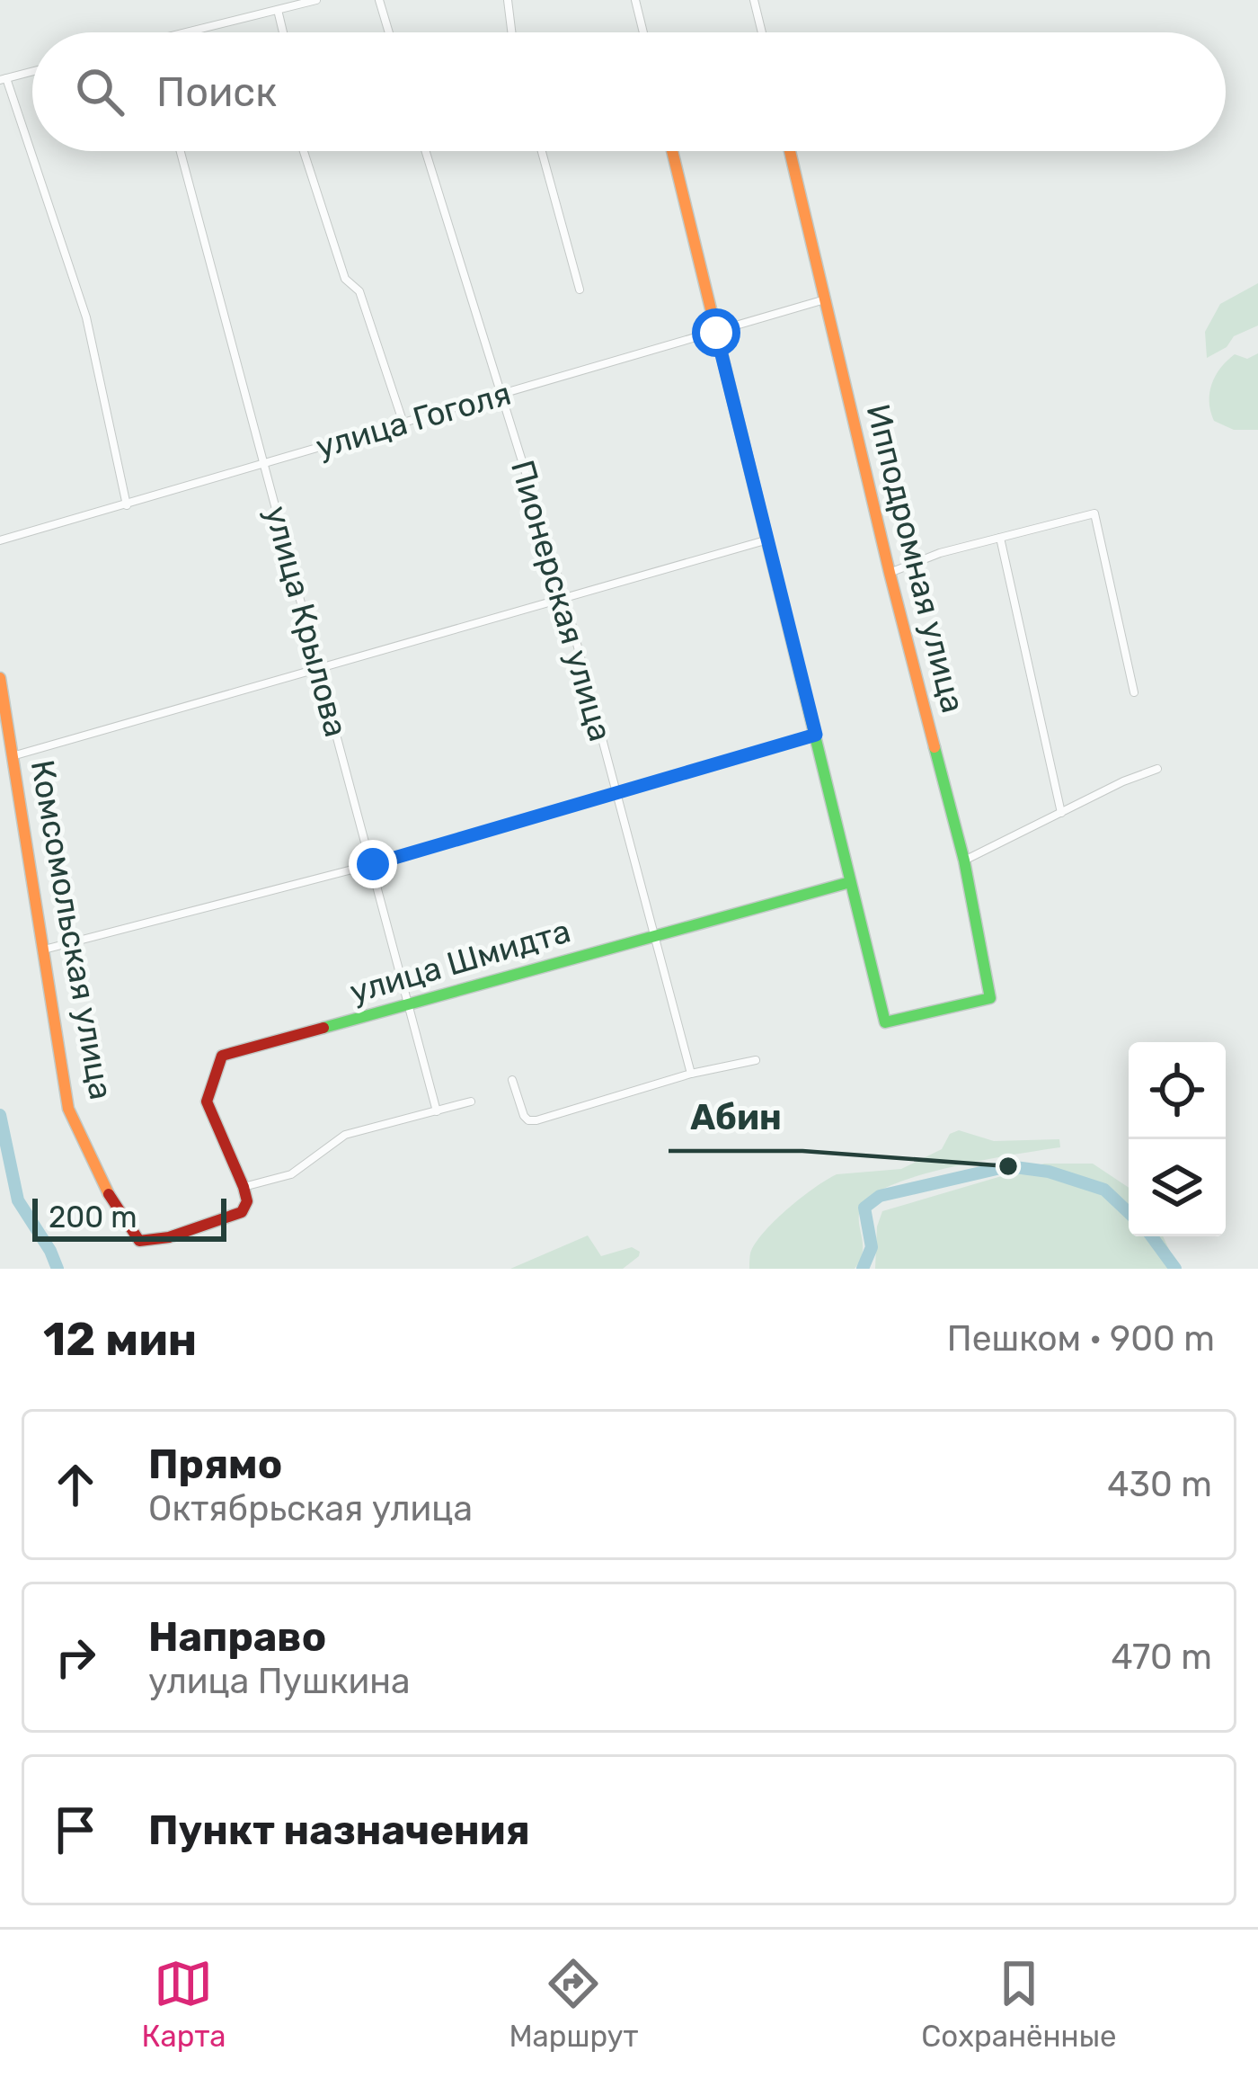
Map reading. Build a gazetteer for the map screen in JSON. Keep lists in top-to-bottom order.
{
  "streets": {
    "street": [
      "улица Гоголя",
      "Ипподромная улица",
      "Пионерская улица",
      "улица Крылова",
      "Комсомольская улица",
      "улица Шмидта"
    ]
  },
  "crossings": [
    ["улица Гоголя", "Ипподромная улица"],
    ["улица Гоголя", "Пионерская улица"],
    ["улица Гоголя", "улица Крылова"],
    ["Ипподромная улица", "улица Шмидта"],
    ["Пионерская улица", "улица Шмидта"],
    ["улица Крылова", "улица Шмидта"],
    ["Комсомольская улица", "улица Шмидта"]
  ],
  "places": ["Абин"],
  "scale_bar": "200 m",
  "page": {
    "search": "Поиск",
    "scale": "200 m",
    "heading": ["12 мин", "Пешком · 900 m"],
    "list": [
      ["Прямо", "Октябрьская улица", "430 m"],
      ["Направо", "улица Пушкина", "470 m"],
      "Пункт назначения"
    ],
    "nav": ["Карта", "Маршрут", "Сохранённые"]
  }
}
